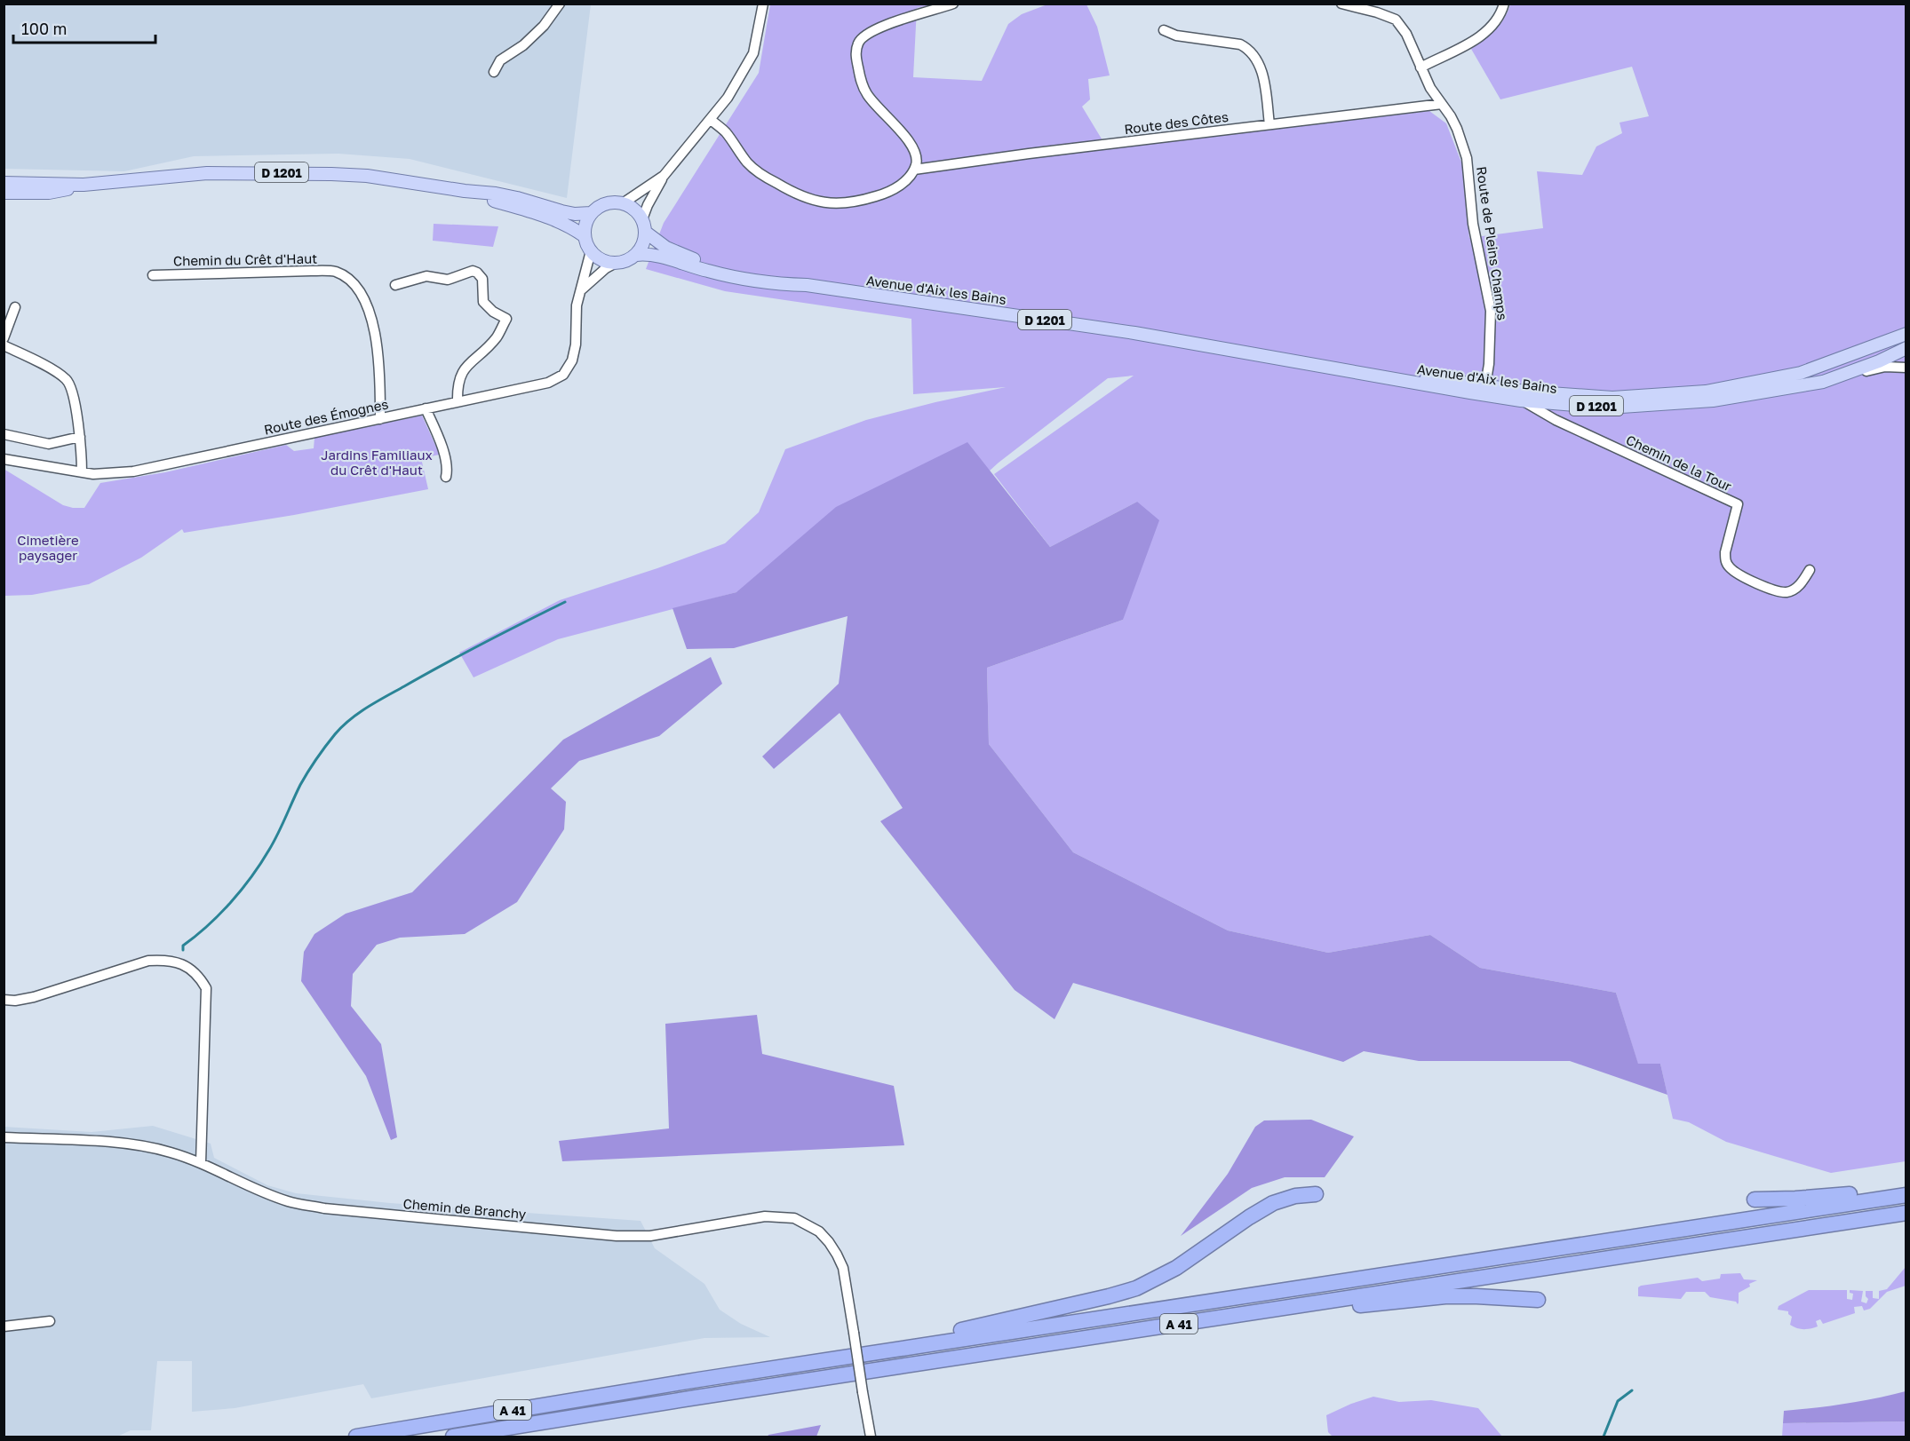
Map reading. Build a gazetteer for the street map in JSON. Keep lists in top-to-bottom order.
{
  "streets": {
    "highway": ["A 41"],
    "main road": ["D 1201", "Avenue d'Aix les Bains"],
    "street": [
      "Route des Côtes",
      "Route de Pleins Champs",
      "Chemin du Crêt d'Haut",
      "Route des Émognes",
      "Chemin de la Tour",
      "Chemin de Branchy"
    ]
  },
  "crossings": [
    ["Route des Côtes", "Route de Pleins Champs"],
    ["Route de Pleins Champs", "Avenue d'Aix les Bains"],
    ["Chemin du Crêt d'Haut", "Route des Émognes"],
    ["Avenue d'Aix les Bains", "Route des Émognes"],
    ["Avenue d'Aix les Bains", "Chemin de la Tour"]
  ],
  "parks": ["Jardins Familiaux du Crêt d'Haut", "Cimetière paysager"],
  "scale_bar": "100 m"
}
